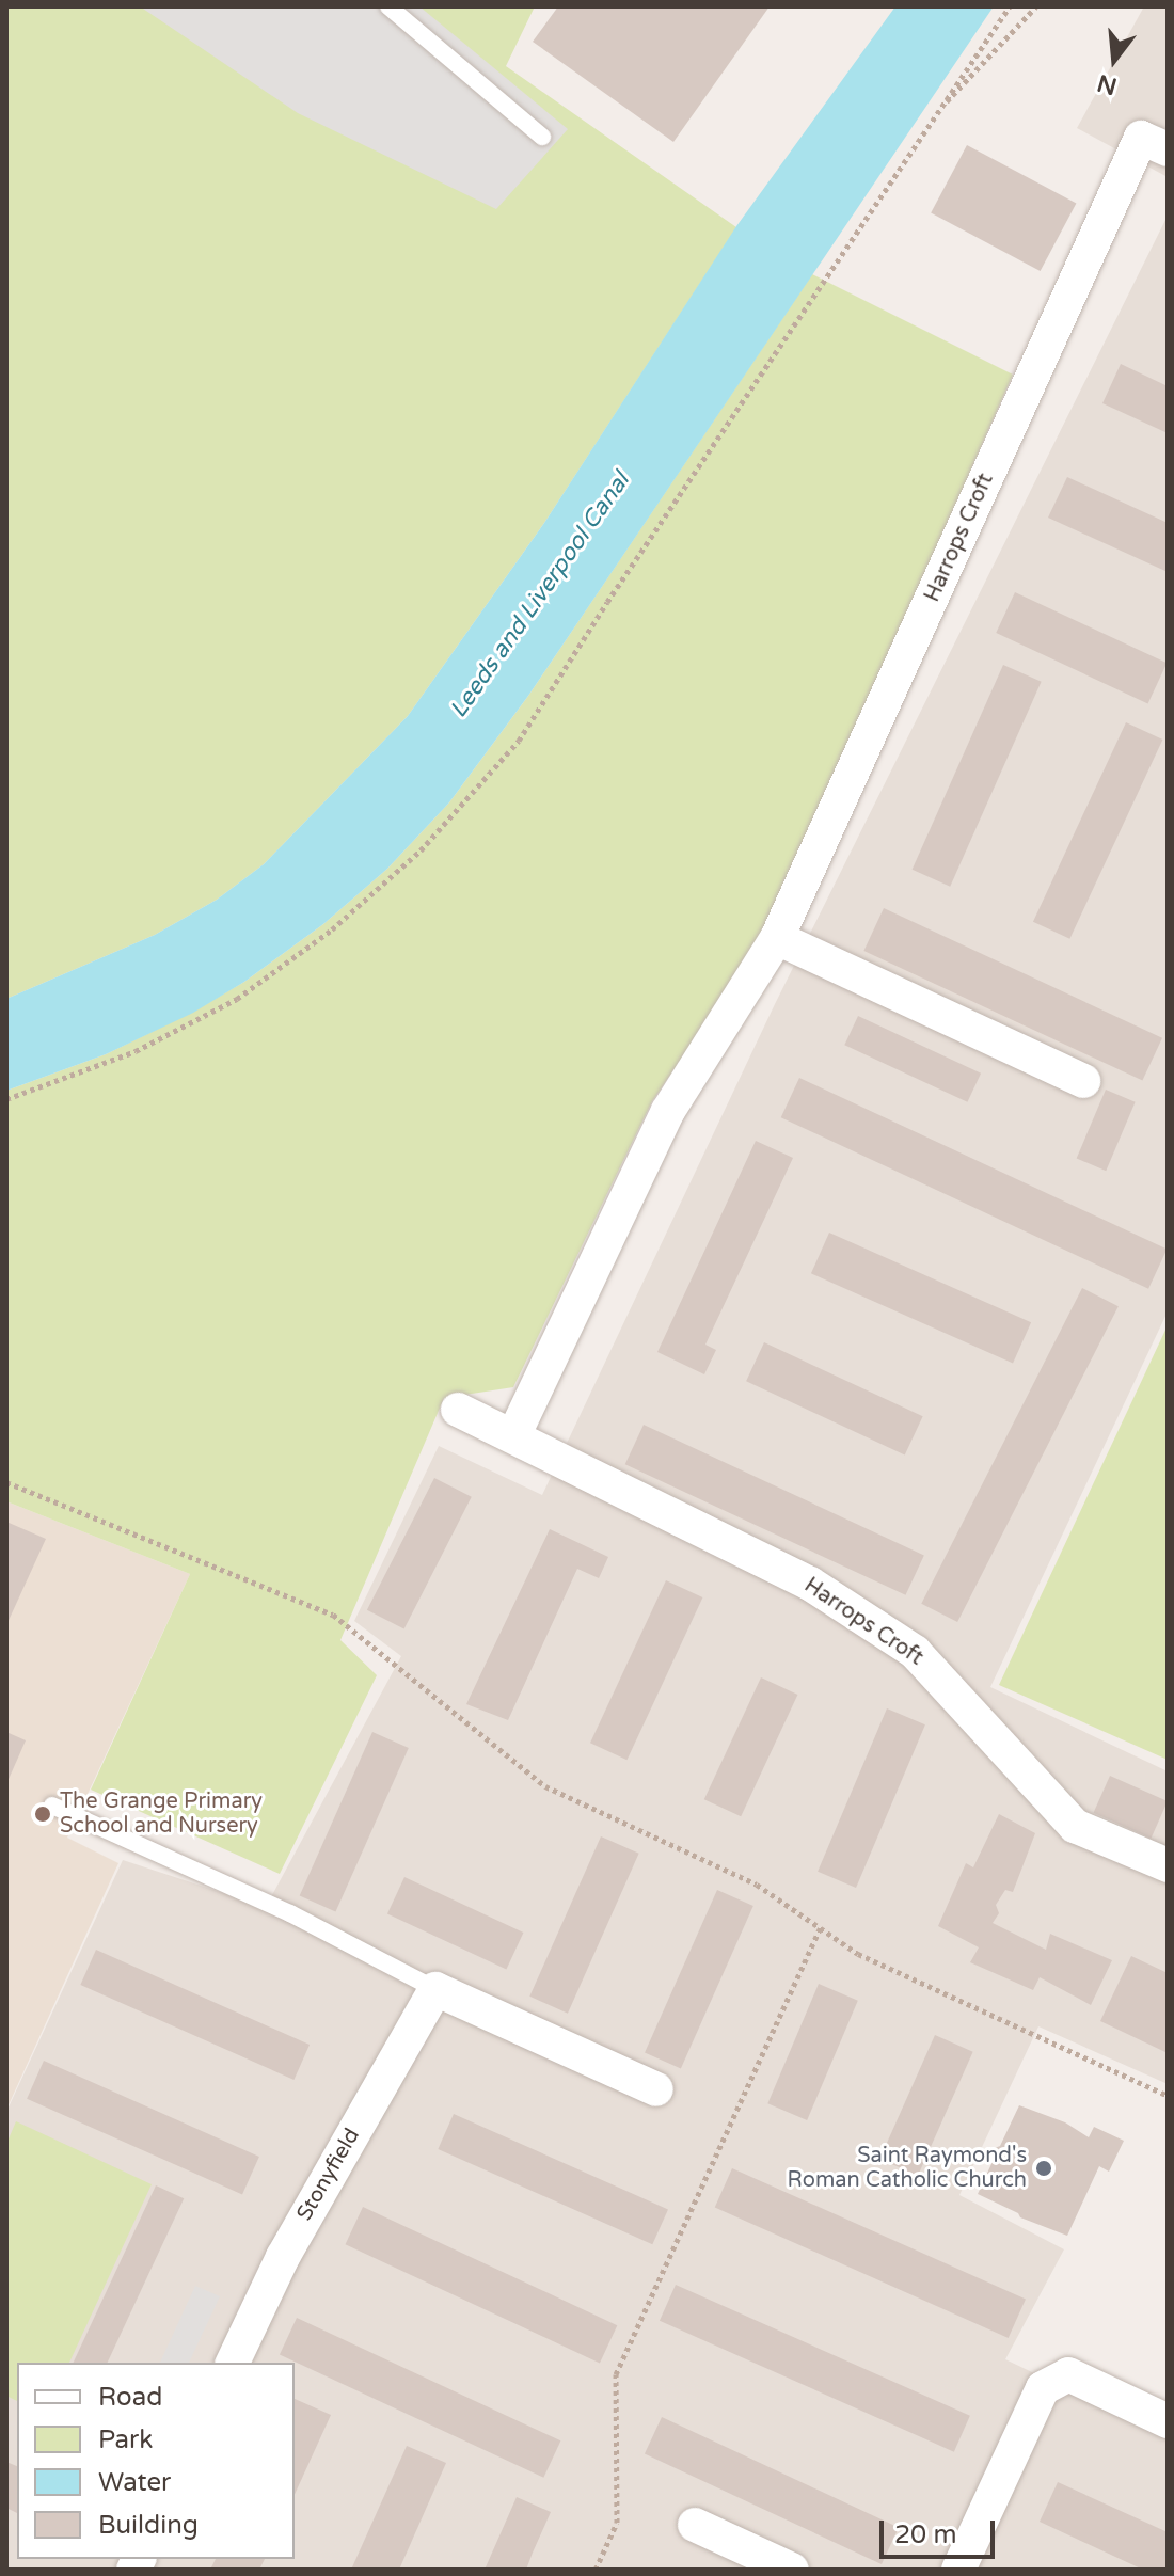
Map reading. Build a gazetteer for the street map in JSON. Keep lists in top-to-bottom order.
{
  "streets": {
    "street": ["Harrops Croft", "Stonyfield"]
  },
  "water": ["Leeds and Liverpool Canal"],
  "places": ["The Grange Primary School and Nursery", "Saint Raymond's Roman Catholic Church"],
  "legend": [
    "Road",
    "Park",
    "Water",
    "Building"
  ],
  "scale_bar": "20 m",
  "north": "bottom"
}
